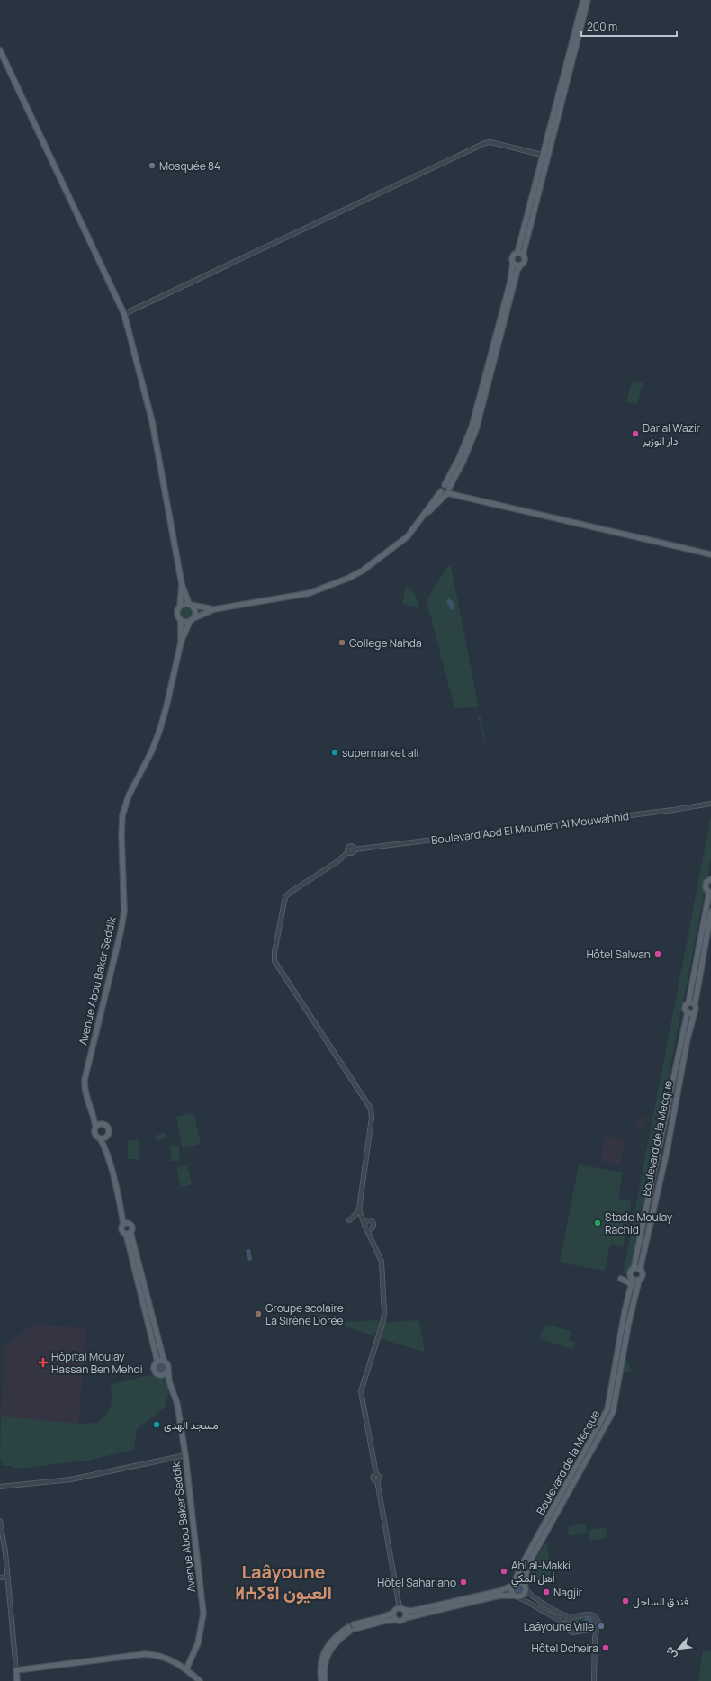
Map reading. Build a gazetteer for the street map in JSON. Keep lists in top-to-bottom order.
{
  "streets": {
    "main road": ["Avenue Abou Baker Seddik", "Boulevard de la Mecque"],
    "street": ["Boulevard Abd El Moumen Al Mouwahhid"]
  },
  "districts": ["Laâyoune ⵍⵄⵢⵓⵏ العيون"],
  "places": {
    "other": [
      "Mosquée 84",
      "Dar al Wazir دار الوزير",
      "College Nahda",
      "supermarket ali",
      "Hôtel Salwan",
      "Stade Moulay Rachid",
      "Groupe scolaire La Sirène Dorée",
      "مسجد الهدى",
      "Ahl al-Makki أهل المكي",
      "Hôtel Sahariano",
      "Nagjir",
      "فندق الساحل",
      "Laâyoune Ville",
      "Hôtel Dcheira"
    ],
    "health": ["Hôpital Moulay Hassan Ben Mehdi"]
  },
  "scale_bar": "200 m",
  "north": "bottom left"
}
